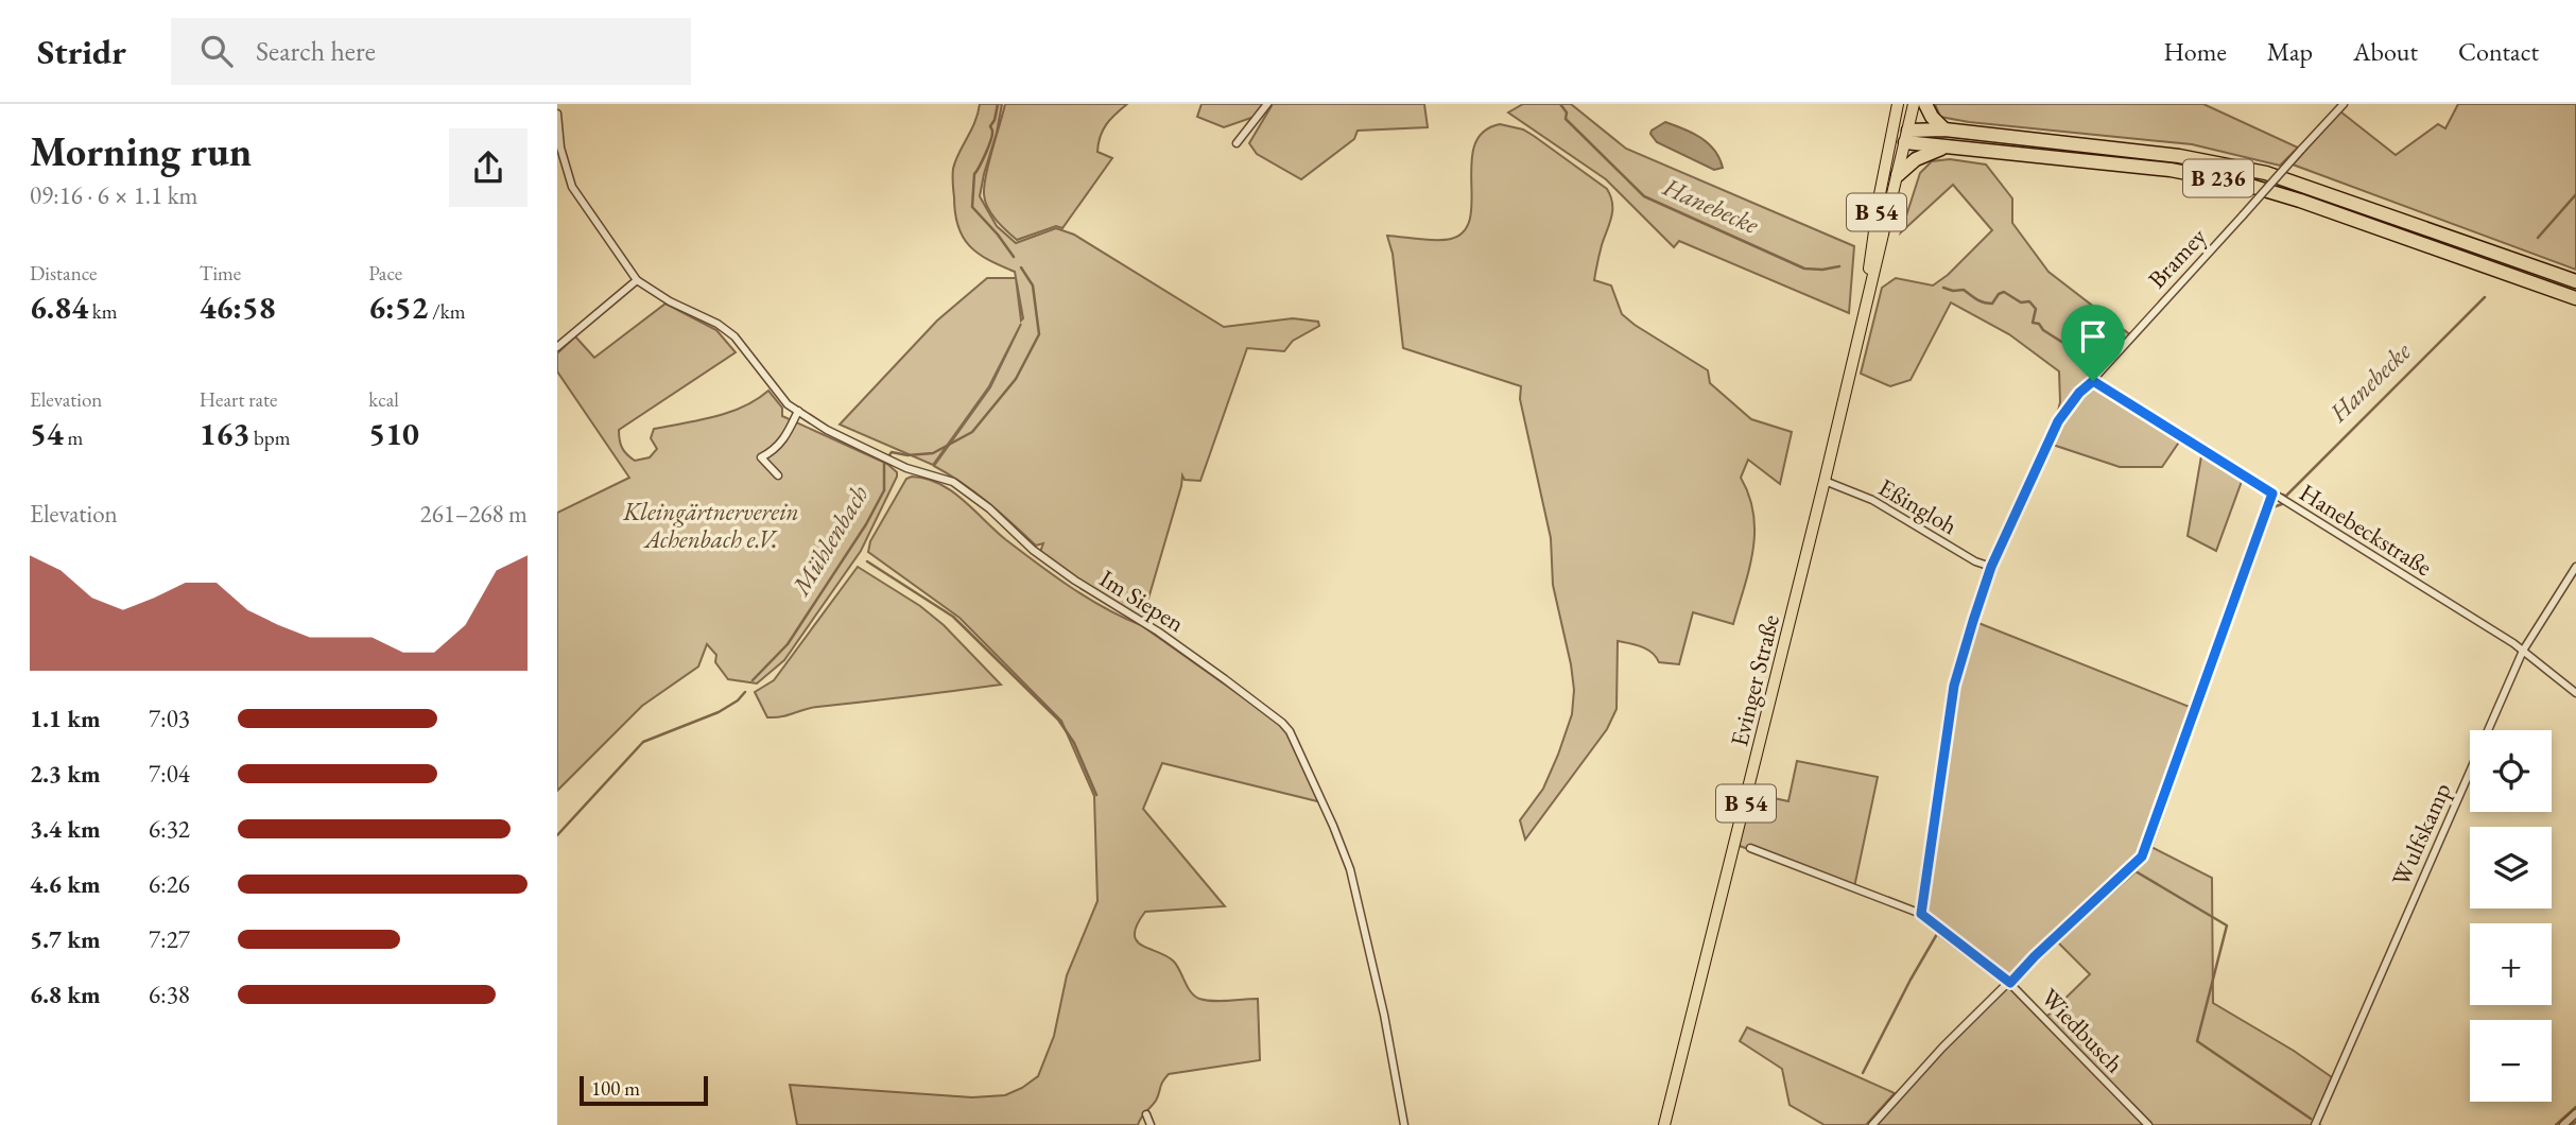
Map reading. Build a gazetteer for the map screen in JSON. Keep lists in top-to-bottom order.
{
  "streets": {
    "highway": ["B 236"],
    "main road": ["B 54", "Evinger Straße"],
    "street": [
      "Bramey",
      "Eßingloh",
      "Hanebeckstraße",
      "Im Siepen",
      "Wulfskamp",
      "Wiedbusch"
    ]
  },
  "crossings": [
    ["B 236", "B 54"],
    ["B 54", "Evinger Straße"],
    ["Bramey", "Eßingloh"],
    ["Bramey", "Hanebeckstraße"],
    ["Bramey", "Wiedbusch"],
    ["Eßingloh", "Evinger Straße"],
    ["Hanebeckstraße", "Wulfskamp"]
  ],
  "water": ["Hanebecke", "Mühlenbach"],
  "parks": ["Kleingärtnerverein Achenbach e.V."],
  "scale_bar": "100 m",
  "page": {
    "header": "Stridr",
    "search": "Search here",
    "nav": [
      "Home",
      "Map",
      "About",
      "Contact"
    ],
    "heading": ["Morning run", "09:16 · 6 × 1.1 km"],
    "stats": [
      ["Distance", "6.84 km"],
      ["Time", "46:58"],
      ["Pace", "6:52 /km"],
      ["Elevation", "54 m"],
      ["Heart rate", "163 bpm"],
      ["kcal", "510"]
    ],
    "chart": ["Elevation", "261–268 m"],
    "list": [
      {
        "name": "1.1 km",
        "note": "7:03"
      },
      {
        "name": "2.3 km",
        "note": "7:04"
      },
      {
        "name": "3.4 km",
        "note": "6:32"
      },
      {
        "name": "4.6 km",
        "note": "6:26"
      },
      {
        "name": "5.7 km",
        "note": "7:27"
      },
      {
        "name": "6.8 km",
        "note": "6:38"
      }
    ],
    "map_buttons": ["+", "−"],
    "scale": "100 m"
  }
}
